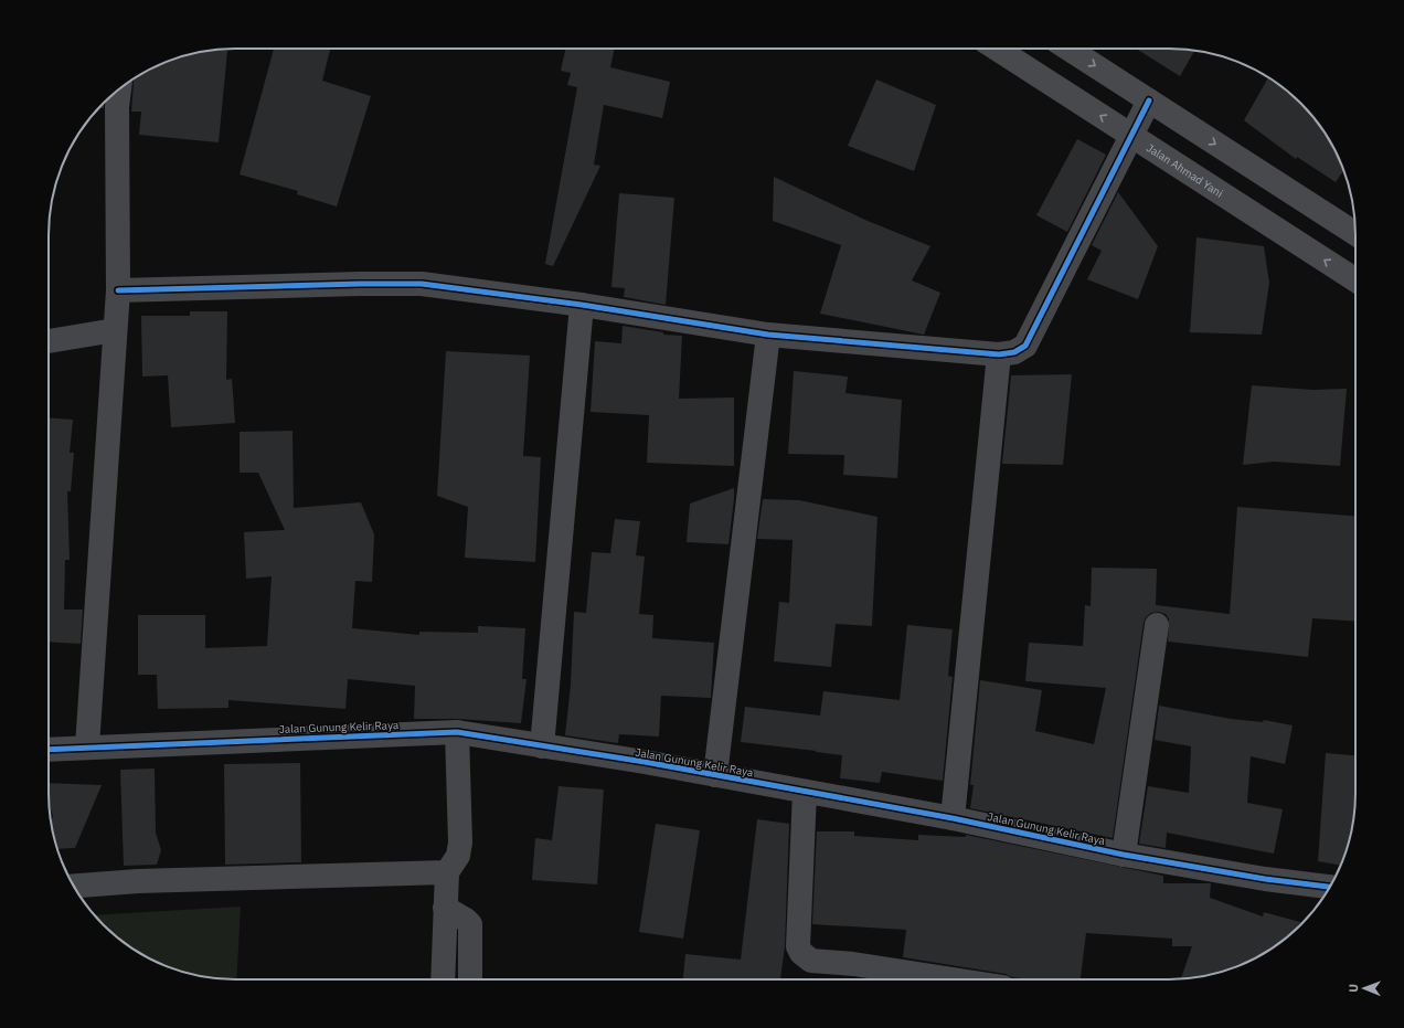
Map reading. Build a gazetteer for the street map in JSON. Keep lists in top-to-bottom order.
{
  "streets": {
    "main road": ["Jalan Ahmad Yani"],
    "street": ["Jalan Gunung Kelir Raya"]
  },
  "north": "left"
}
